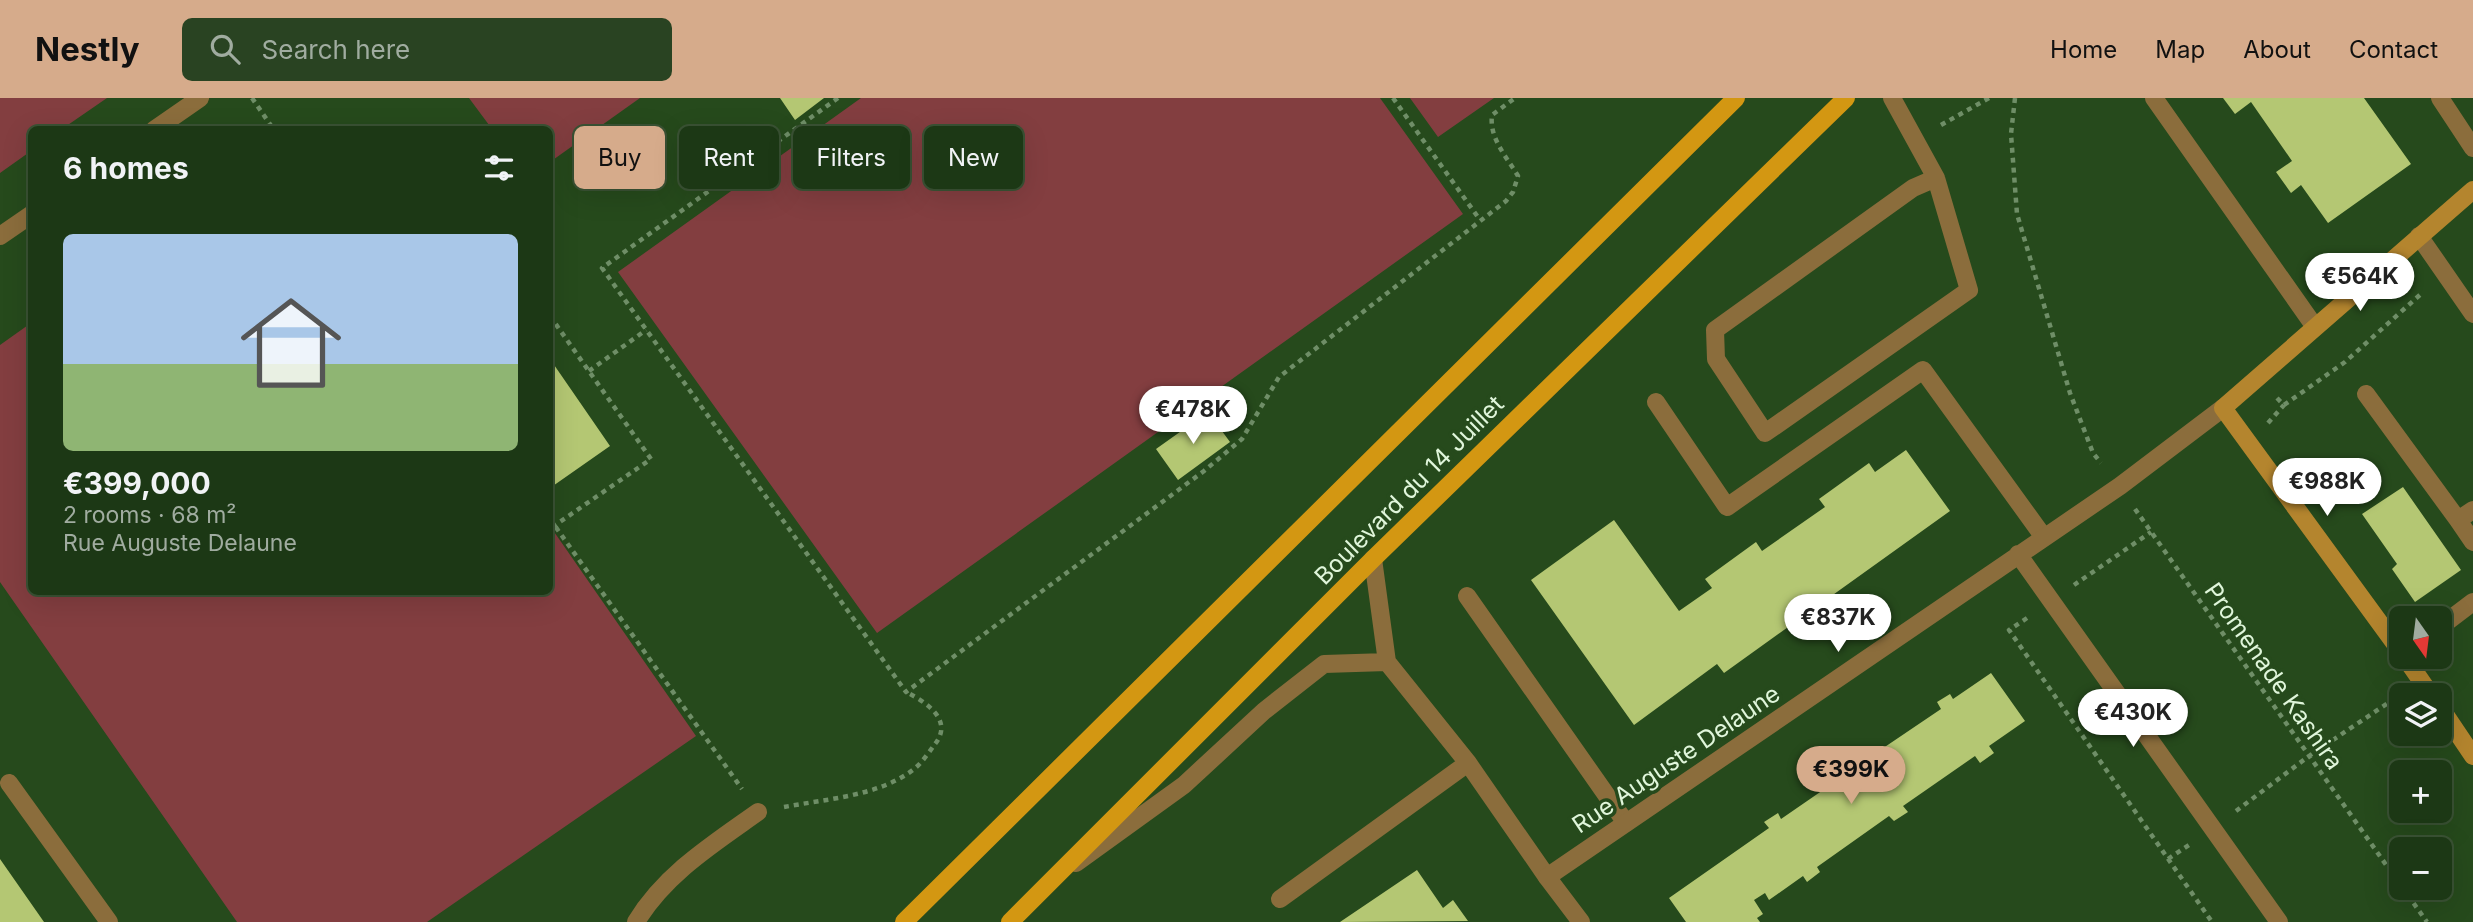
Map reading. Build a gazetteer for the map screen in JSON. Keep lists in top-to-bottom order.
{
  "streets": {
    "main road": ["Boulevard du 14 Juillet"],
    "street": ["Rue Auguste Delaune"],
    "path": ["Promenade Kashira"]
  },
  "crossings": [
    ["Promenade Kashira", "Rue Auguste Delaune"]
  ],
  "north": "bottom",
  "page": {
    "header": "Nestly",
    "search": "Search here",
    "nav": [
      "Home",
      "Map",
      "About",
      "Contact"
    ],
    "chip": [
      "Buy",
      "Rent",
      "Filters",
      "New"
    ],
    "heading": "6 homes",
    "list": [
      {
        "name": "€399,000",
        "note": "2 rooms · 68 m² · Rue Auguste Delaune"
      }
    ],
    "price": [
      "€564K",
      "€478K",
      "€988K",
      "€837K",
      "€430K",
      "€399K"
    ],
    "map_buttons": ["+", "−"]
  }
}
